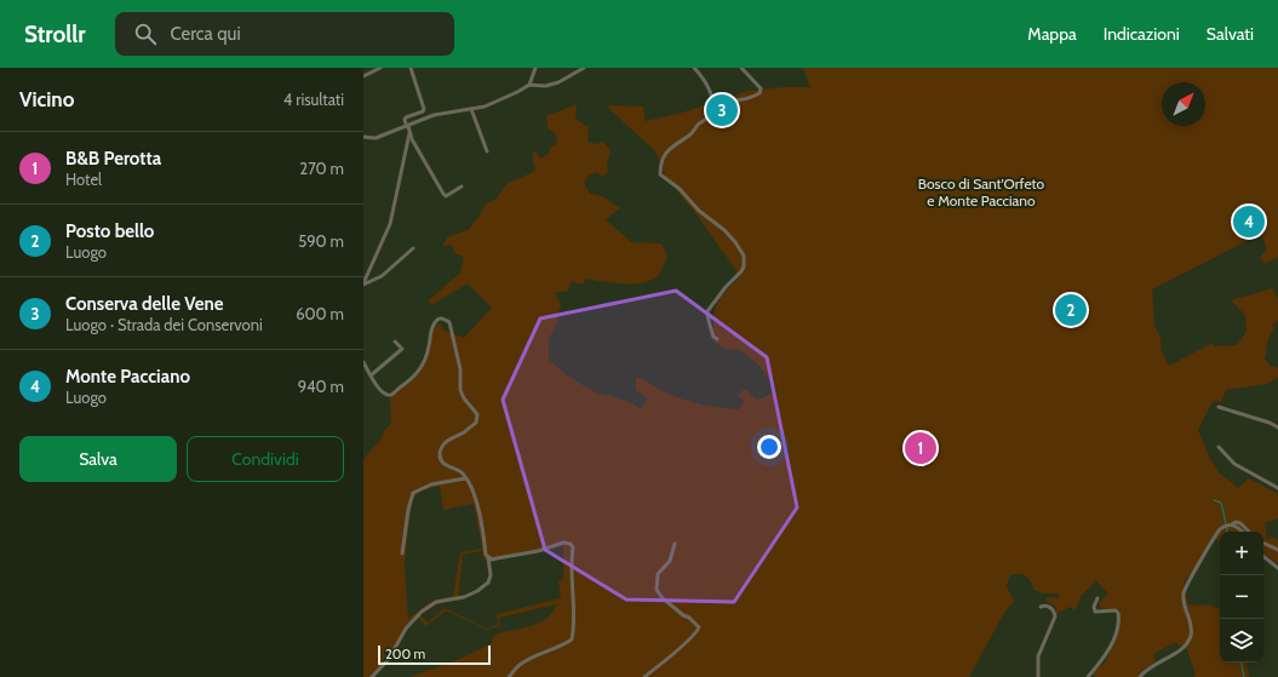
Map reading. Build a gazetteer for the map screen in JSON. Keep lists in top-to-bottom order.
{
  "parks": ["Bosco di Sant'Orfeto e Monte Pacciano"],
  "scale_bar": "200 m",
  "north": "top right",
  "page": {
    "header": "Strollr",
    "search": "Cerca qui",
    "nav": ["Mappa", "Indicazioni", "Salvati"],
    "heading": ["Vicino", "4 risultati"],
    "pins": [
      "3",
      "4",
      "2",
      "1"
    ],
    "list": [
      {
        "mark": "1",
        "name": "B&B Perotta",
        "note": "Hotel",
        "value": "270 m"
      },
      {
        "mark": "2",
        "name": "Posto bello",
        "note": "Luogo",
        "value": "590 m"
      },
      {
        "mark": "3",
        "name": "Conserva delle Vene",
        "note": "Luogo · Strada dei Conservoni",
        "value": "600 m"
      },
      {
        "mark": "4",
        "name": "Monte Pacciano",
        "note": "Luogo",
        "value": "940 m"
      }
    ],
    "buttons": ["Salva", "Condividi"],
    "map_buttons": ["+", "−"],
    "scale": "200 m"
  }
}
